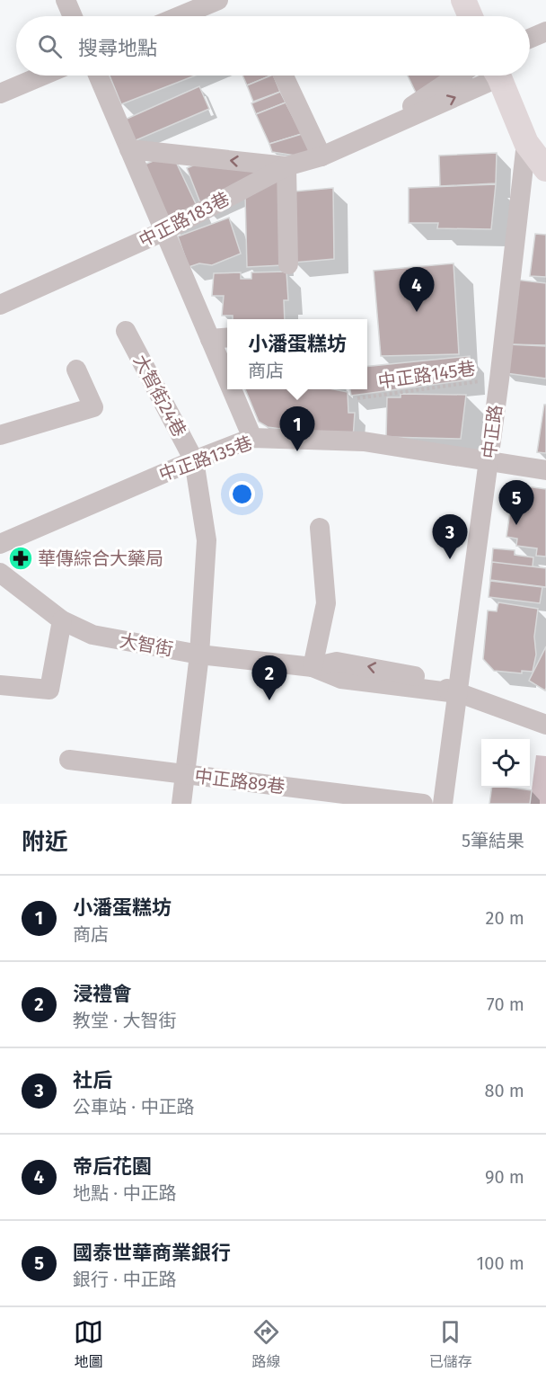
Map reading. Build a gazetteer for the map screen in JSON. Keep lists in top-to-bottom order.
{
  "streets": {
    "main road": ["中正路"],
    "street": [
      "中正路183巷",
      "大智街24巷",
      "中正路135巷",
      "大智街",
      "中正路89巷"
    ],
    "path": ["中正路145巷"]
  },
  "crossings": [
    ["中正路145巷", "中正路"],
    ["大智街24巷", "中正路135巷"],
    ["大智街24巷", "大智街"],
    ["大智街24巷", "中正路89巷"],
    ["中正路", "中正路135巷"],
    ["中正路", "大智街"],
    ["大智街", "中正路89巷"]
  ],
  "places": {
    "pharmacy": ["華傳綜合大藥局"]
  },
  "page": {
    "search": "搜尋地點",
    "pins": [
      "4",
      "1",
      "5",
      "3",
      "2"
    ],
    "popup": ["小潘蛋糕坊", "商店"],
    "heading": ["附近", "5筆結果"],
    "list": [
      {
        "mark": "1",
        "name": "小潘蛋糕坊",
        "note": "商店",
        "value": "20 m"
      },
      {
        "mark": "2",
        "name": "浸禮會",
        "note": "教堂 · 大智街",
        "value": "70 m"
      },
      {
        "mark": "3",
        "name": "社后",
        "note": "公車站 · 中正路",
        "value": "80 m"
      },
      {
        "mark": "4",
        "name": "帝后花園",
        "note": "地點 · 中正路",
        "value": "90 m"
      },
      {
        "mark": "5",
        "name": "國泰世華商業銀行",
        "note": "銀行 · 中正路",
        "value": "100 m"
      }
    ],
    "nav": ["地圖", "路線", "已儲存"]
  }
}
